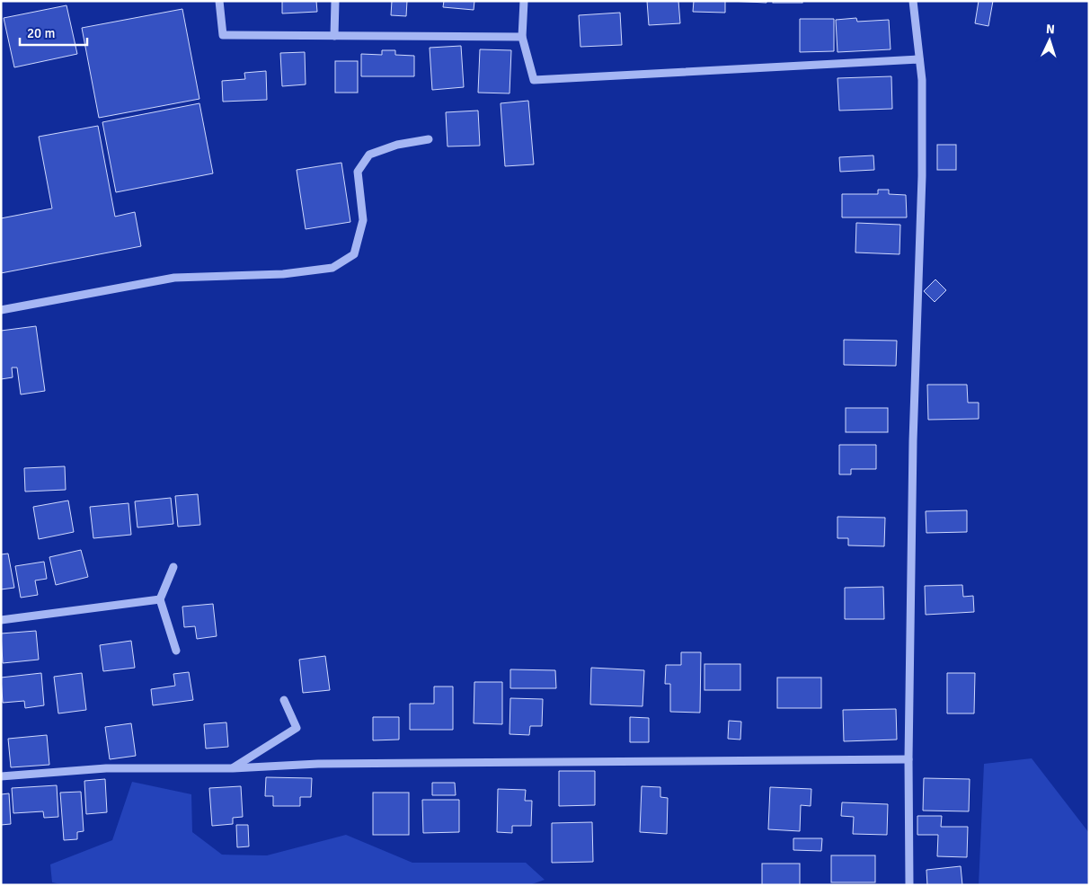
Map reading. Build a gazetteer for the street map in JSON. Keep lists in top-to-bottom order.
{
  "scale_bar": "20 m",
  "north": "top"
}
